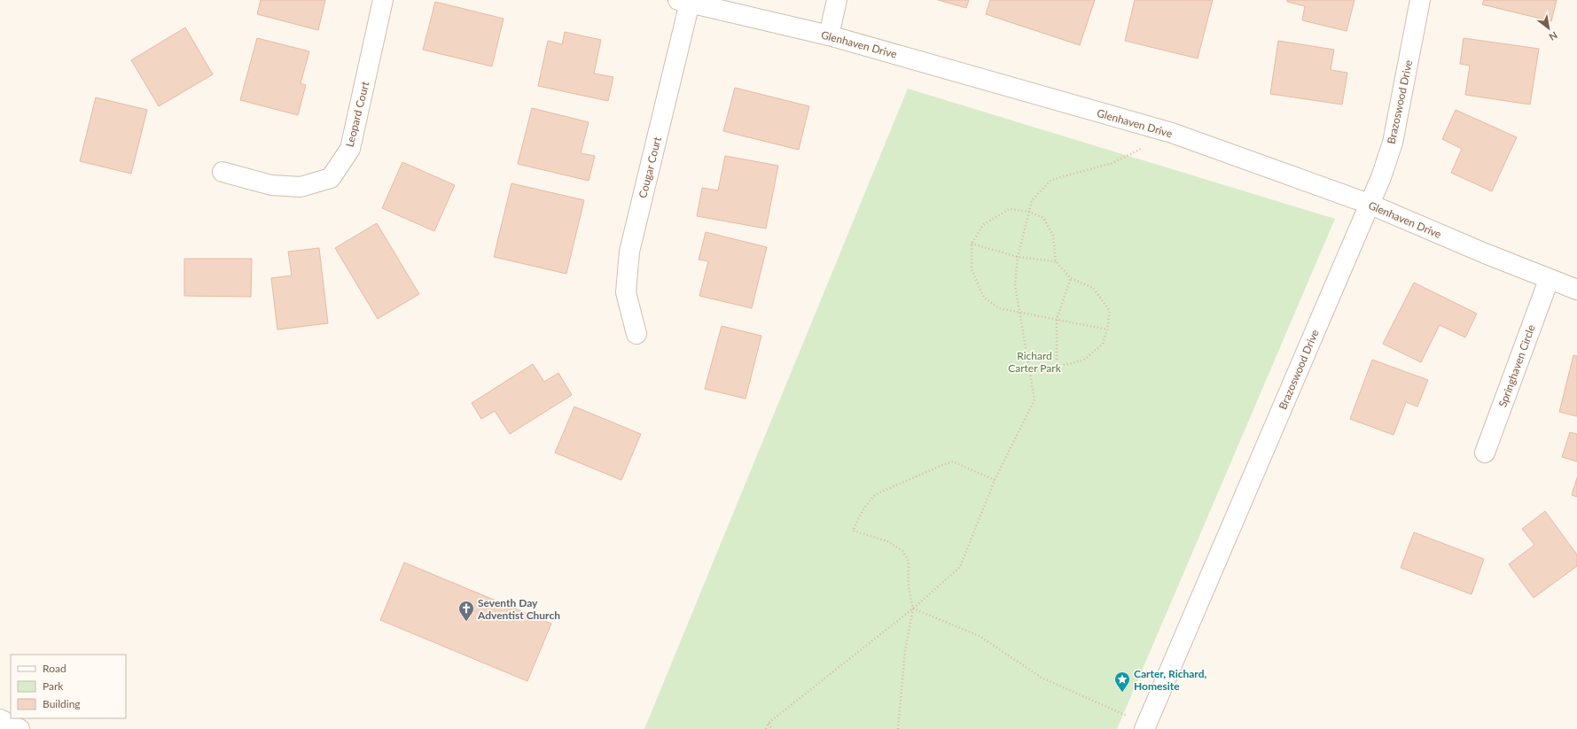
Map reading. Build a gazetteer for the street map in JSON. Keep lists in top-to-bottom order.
{
  "streets": {
    "street": [
      "Glenhaven Drive",
      "Brazoswood Drive",
      "Leopard Court",
      "Cougar Court",
      "Springhaven Circle"
    ]
  },
  "crossings": [
    ["Glenhaven Drive", "Brazoswood Drive"],
    ["Glenhaven Drive", "Cougar Court"],
    ["Glenhaven Drive", "Springhaven Circle"]
  ],
  "parks": ["Richard Carter Park"],
  "places": {
    "church": ["Seventh Day Adventist Church"],
    "place": ["Carter, Richard, Homesite"]
  },
  "legend": ["Road", "Park", "Building"],
  "north": "bottom right"
}
